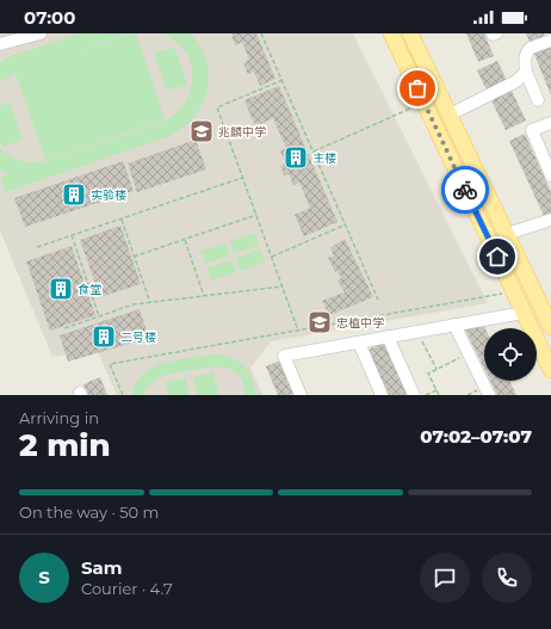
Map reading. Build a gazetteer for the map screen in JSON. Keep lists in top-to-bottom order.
{
  "places": {
    "school or university": ["兆麟中学", "忠植中学"],
    "building": [
      "主楼",
      "实验楼",
      "食堂",
      "二号楼"
    ]
  },
  "page": {
    "status": "07:00",
    "heading": ["2 min", "Arriving in", "07:02–07:07"],
    "panel": ["Sam", "Courier · 4.7"],
    "bar": "On the way · 50 m",
    "round": "S"
  }
}
